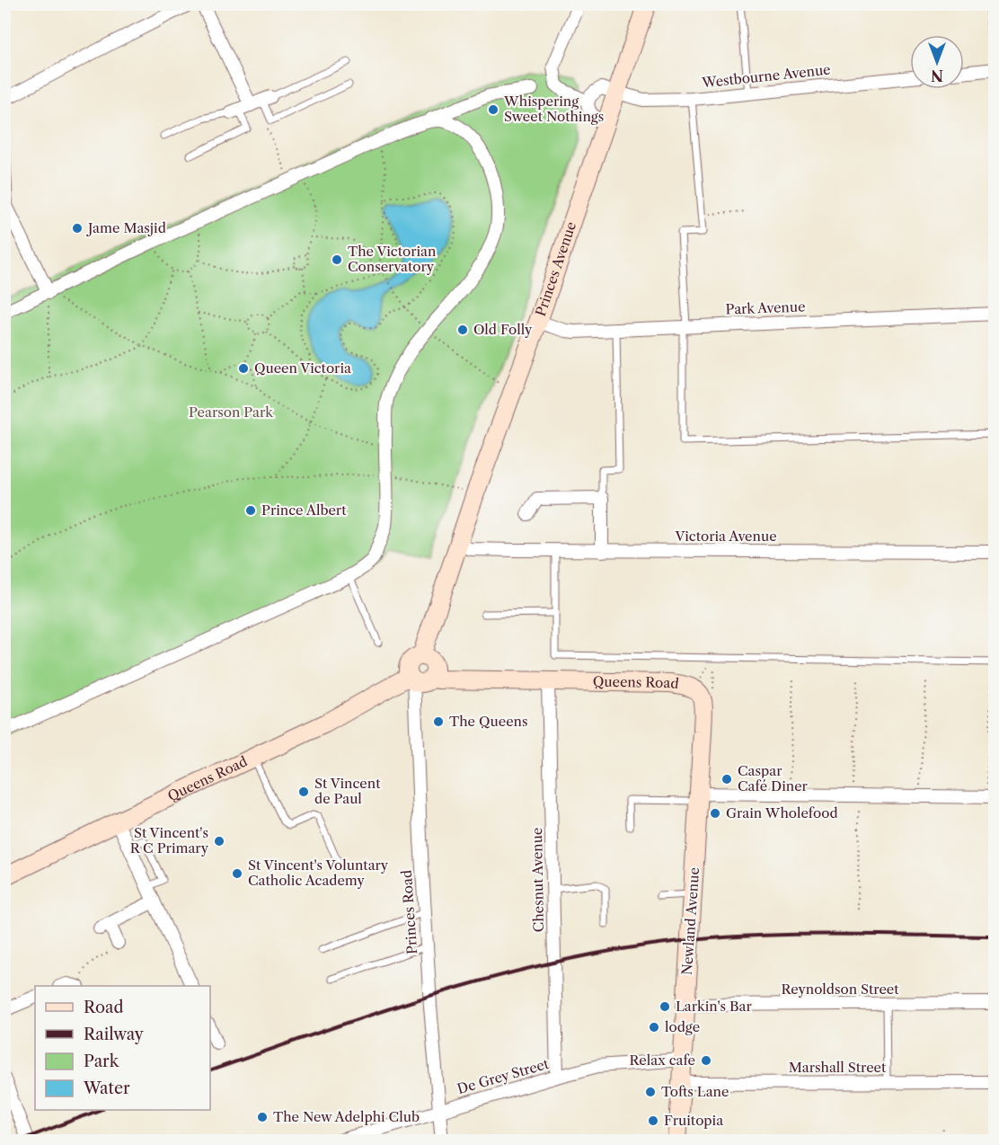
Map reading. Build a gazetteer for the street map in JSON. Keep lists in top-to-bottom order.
{
  "streets": {
    "street": [
      "Westbourne Avenue",
      "Princes Avenue",
      "Park Avenue",
      "Victoria Avenue",
      "Queens Road",
      "Chesnut Avenue",
      "Princes Road",
      "Newland Avenue",
      "Reynoldson Street",
      "Marshall Street",
      "De Grey Street"
    ]
  },
  "crossings": [
    ["Westbourne Avenue", "Princes Avenue"],
    ["Princes Avenue", "Park Avenue"],
    ["Princes Avenue", "Victoria Avenue"],
    ["Princes Avenue", "Queens Road"],
    ["Princes Avenue", "Princes Road"],
    ["Queens Road", "Chesnut Avenue"],
    ["Queens Road", "Princes Road"],
    ["Queens Road", "Newland Avenue"],
    ["Chesnut Avenue", "De Grey Street"],
    ["Princes Road", "De Grey Street"],
    ["Newland Avenue", "Reynoldson Street"],
    ["Newland Avenue", "Marshall Street"],
    ["Newland Avenue", "De Grey Street"]
  ],
  "parks": ["Pearson Park"],
  "places": [
    "Whispering Sweet Nothings",
    "Jame Masjid",
    "The Victorian Conservatory",
    "Old Folly",
    "Queen Victoria",
    "Prince Albert",
    "The Queens",
    "Caspar Café Diner",
    "St Vincent de Paul",
    "Grain Wholefood",
    "St Vincent's R C Primary",
    "St Vincent's Voluntary Catholic Academy",
    "Larkin's Bar",
    "lodge",
    "Relax cafe",
    "Tofts Lane",
    "The New Adelphi Club",
    "Fruitopia"
  ],
  "legend": [
    "Road",
    "Railway",
    "Park",
    "Water"
  ],
  "north": "bottom"
}
